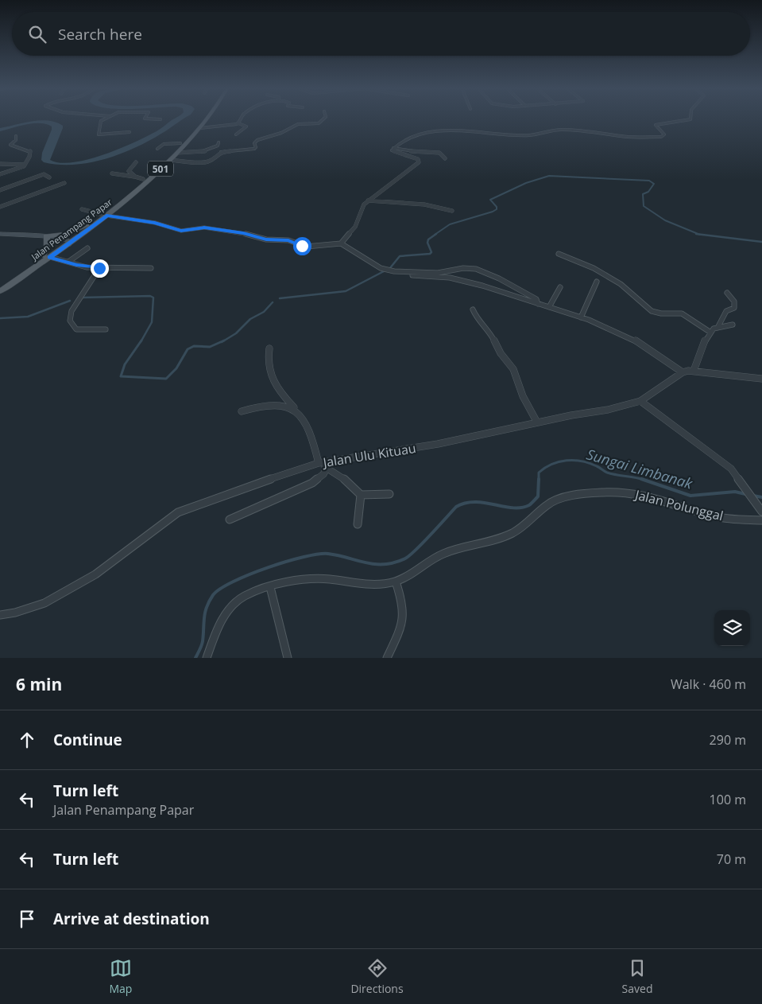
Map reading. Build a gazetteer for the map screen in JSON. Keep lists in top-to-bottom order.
{
  "streets": {
    "main road": ["501", "Jalan Penampang Papar"],
    "street": ["Jalan Ulu Kituau", "Jalan Polunggal"]
  },
  "water": ["Sungai Limbanak"],
  "page": {
    "search": "Search here",
    "heading": ["6 min", "Walk · 460 m"],
    "list": [
      ["Continue", "290 m"],
      ["Turn left", "Jalan Penampang Papar", "100 m"],
      ["Turn left", "70 m"],
      "Arrive at destination"
    ],
    "nav": ["Map", "Directions", "Saved"]
  }
}
